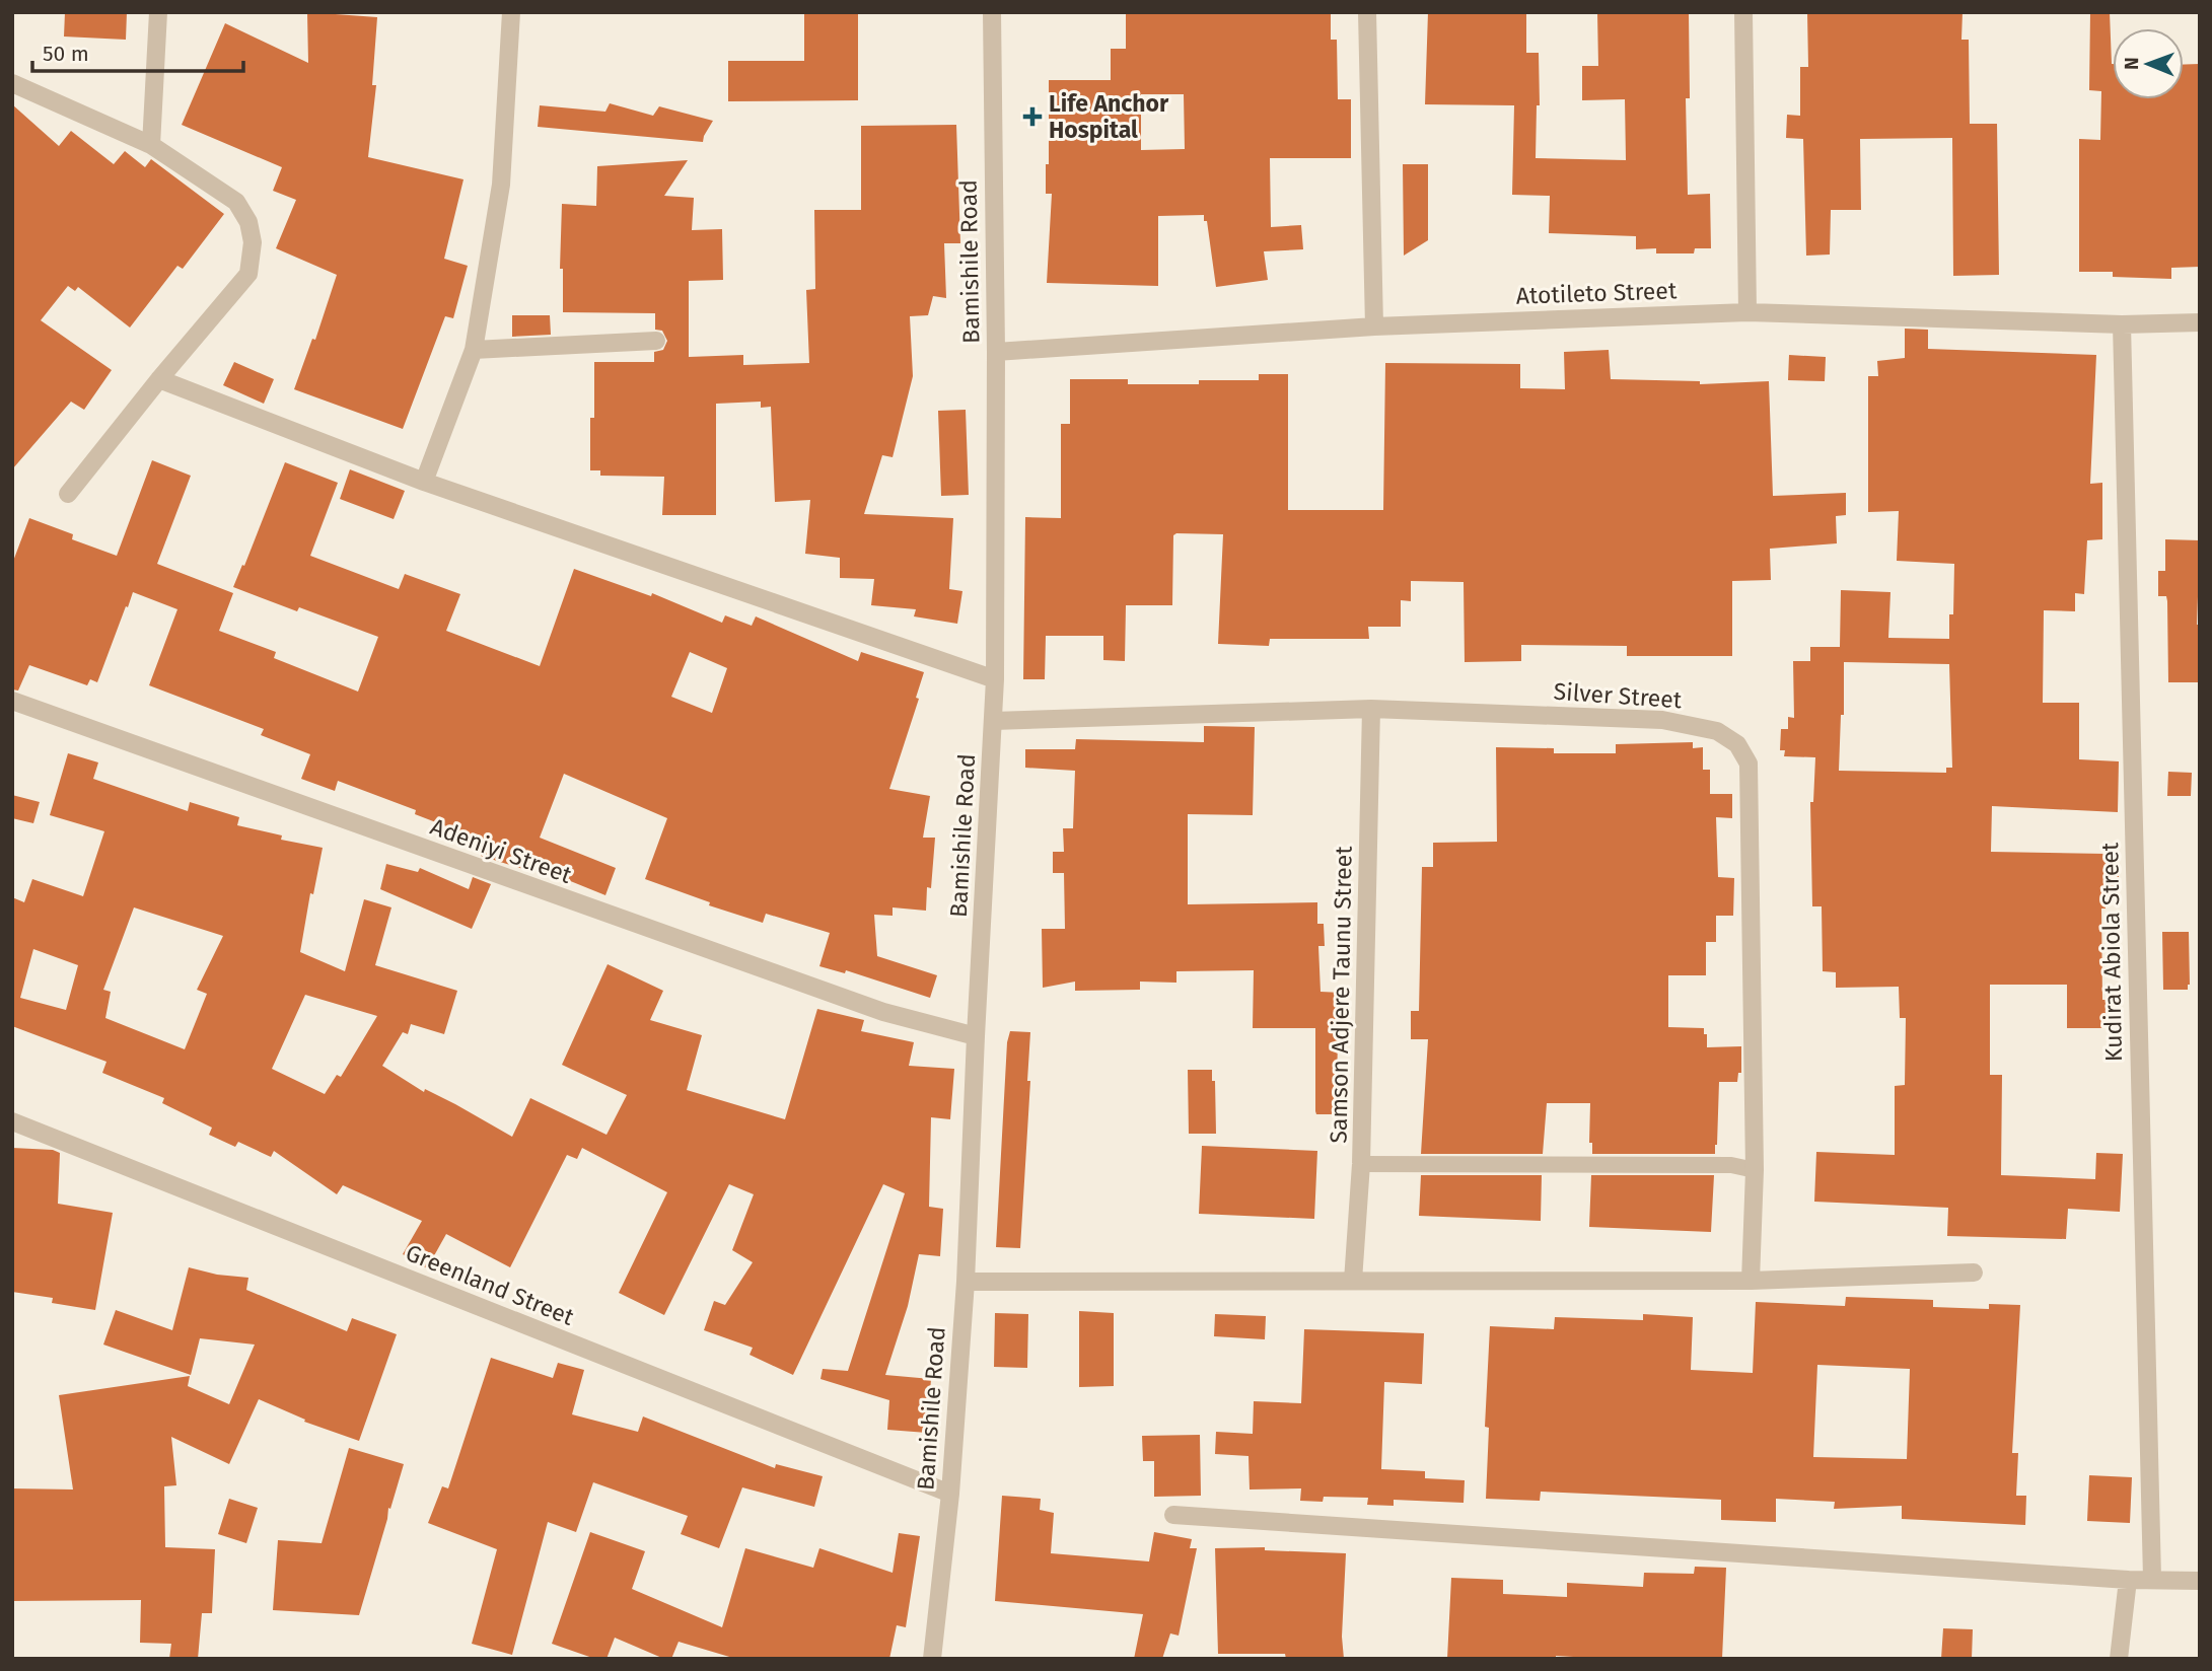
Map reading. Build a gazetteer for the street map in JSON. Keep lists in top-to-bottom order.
{
  "streets": {
    "street": [
      "Bamishile Road",
      "Atotileto Street",
      "Silver Street",
      "Adeniyi Street",
      "Kudirat Abiola Street",
      "Samson Adjere Taunu Street",
      "Greenland Street"
    ]
  },
  "crossings": [
    ["Bamishile Road", "Atotileto Street"],
    ["Bamishile Road", "Silver Street"],
    ["Bamishile Road", "Adeniyi Street"],
    ["Bamishile Road", "Greenland Street"],
    ["Atotileto Street", "Kudirat Abiola Street"],
    ["Silver Street", "Samson Adjere Taunu Street"]
  ],
  "places": {
    "health": ["Life Anchor Hospital"]
  },
  "scale_bar": "50 m",
  "north": "left"
}
